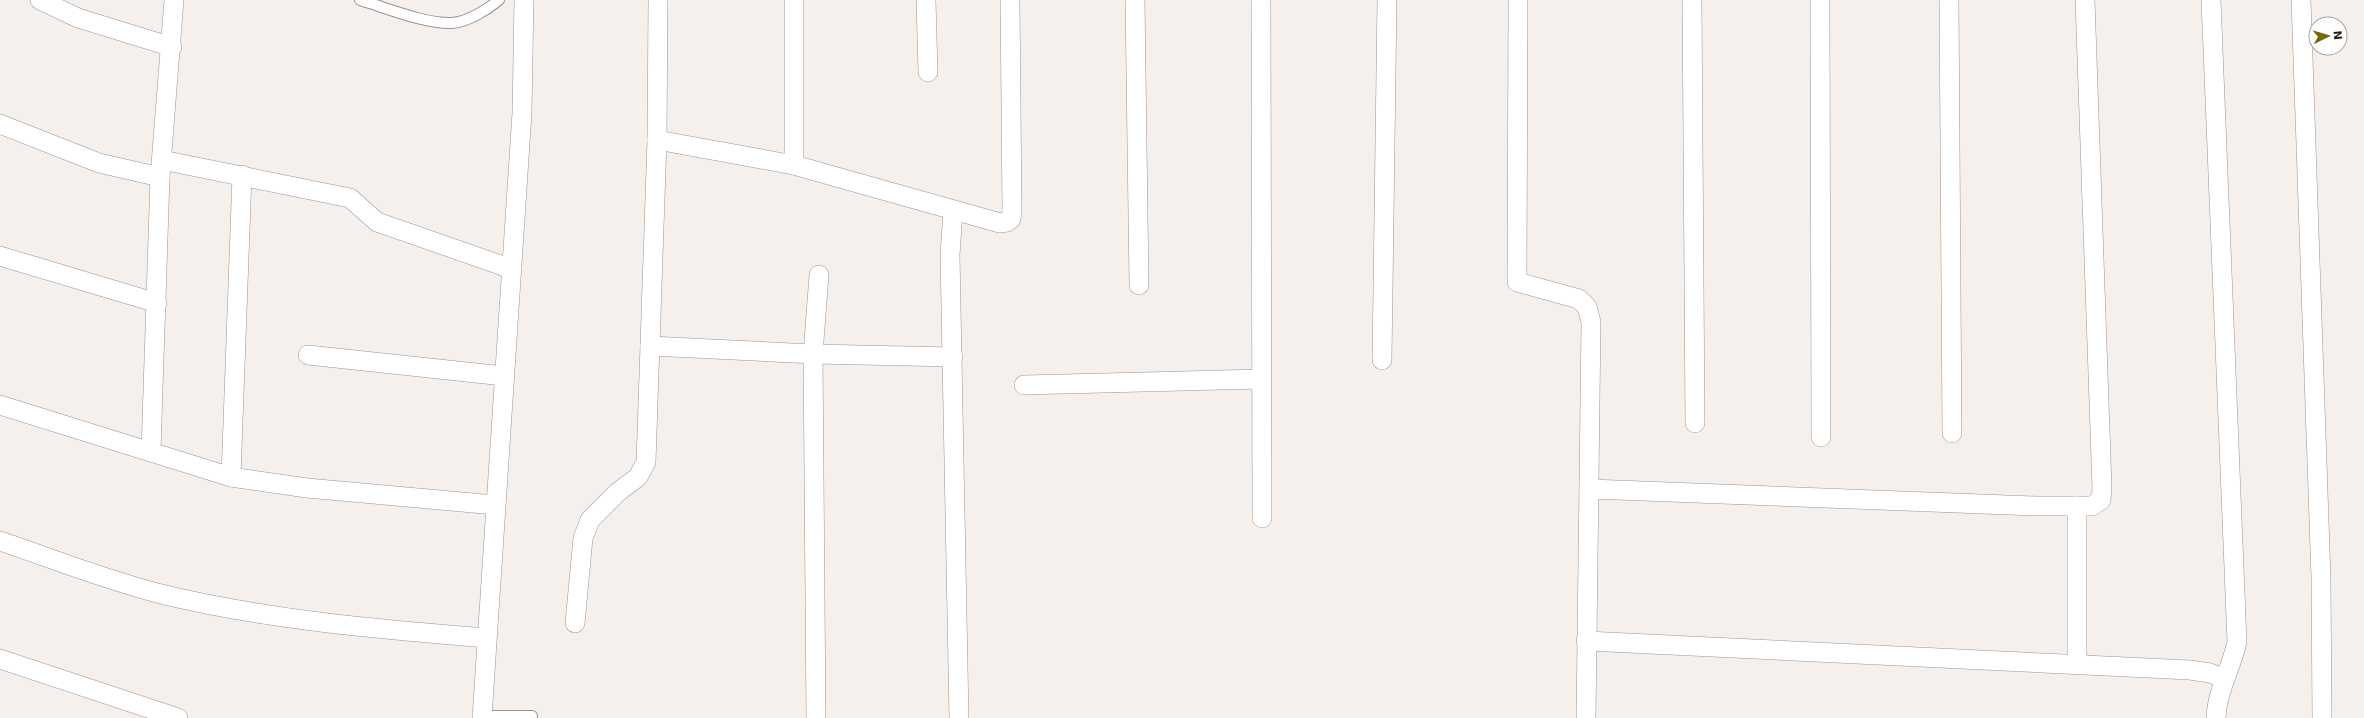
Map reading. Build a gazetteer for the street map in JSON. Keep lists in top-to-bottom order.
{
  "north": "right"
}
